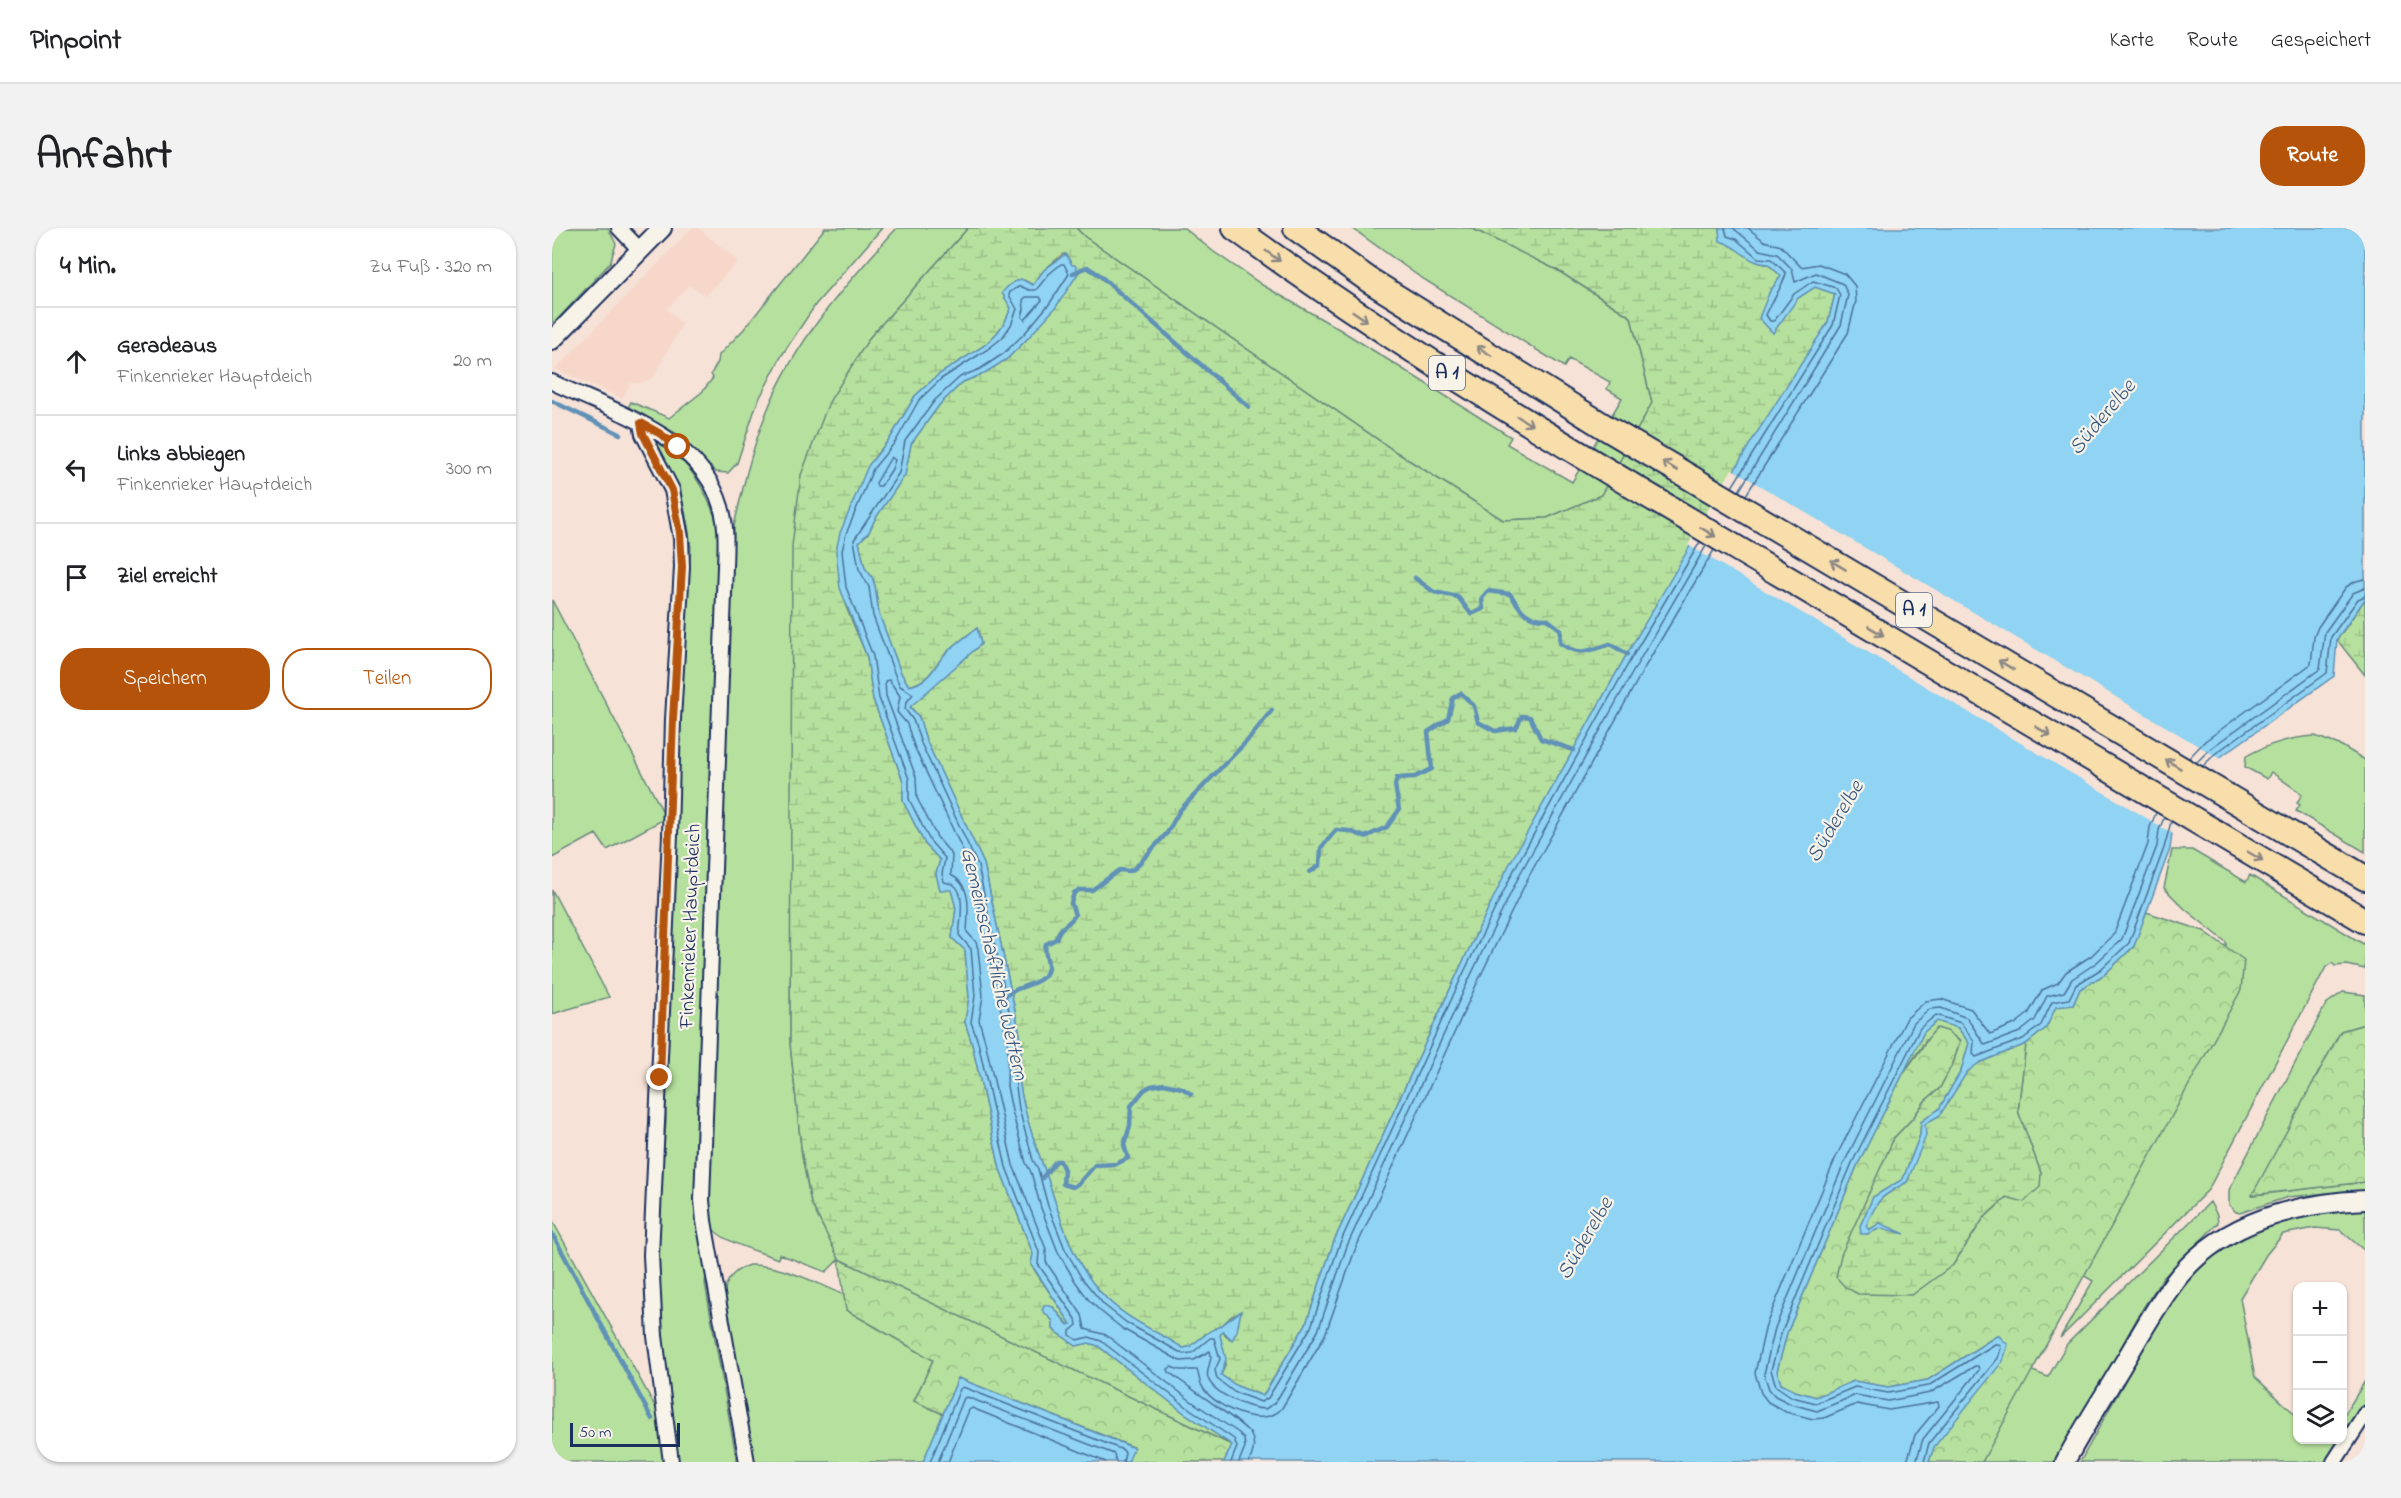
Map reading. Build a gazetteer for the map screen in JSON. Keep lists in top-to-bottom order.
{
  "streets": {
    "highway": ["A 1"],
    "street": ["Finkenrieker Hauptdeich"]
  },
  "water": ["Süderelbe", "Gemeinschaftliche Wettern"],
  "scale_bar": "50 m",
  "page": {
    "header": "Pinpoint",
    "nav": ["Karte", "Route", "Gespeichert"],
    "title": "Anfahrt",
    "buttons": [
      "Route",
      ["Speichern", "Teilen"]
    ],
    "heading": ["4 Min.", "Zu Fuß · 320 m"],
    "list": [
      ["Geradeaus", "Finkenrieker Hauptdeich", "20 m"],
      ["Links abbiegen", "Finkenrieker Hauptdeich", "300 m"],
      "Ziel erreicht"
    ],
    "map_buttons": ["+", "−"],
    "scale": "50 m"
  }
}
